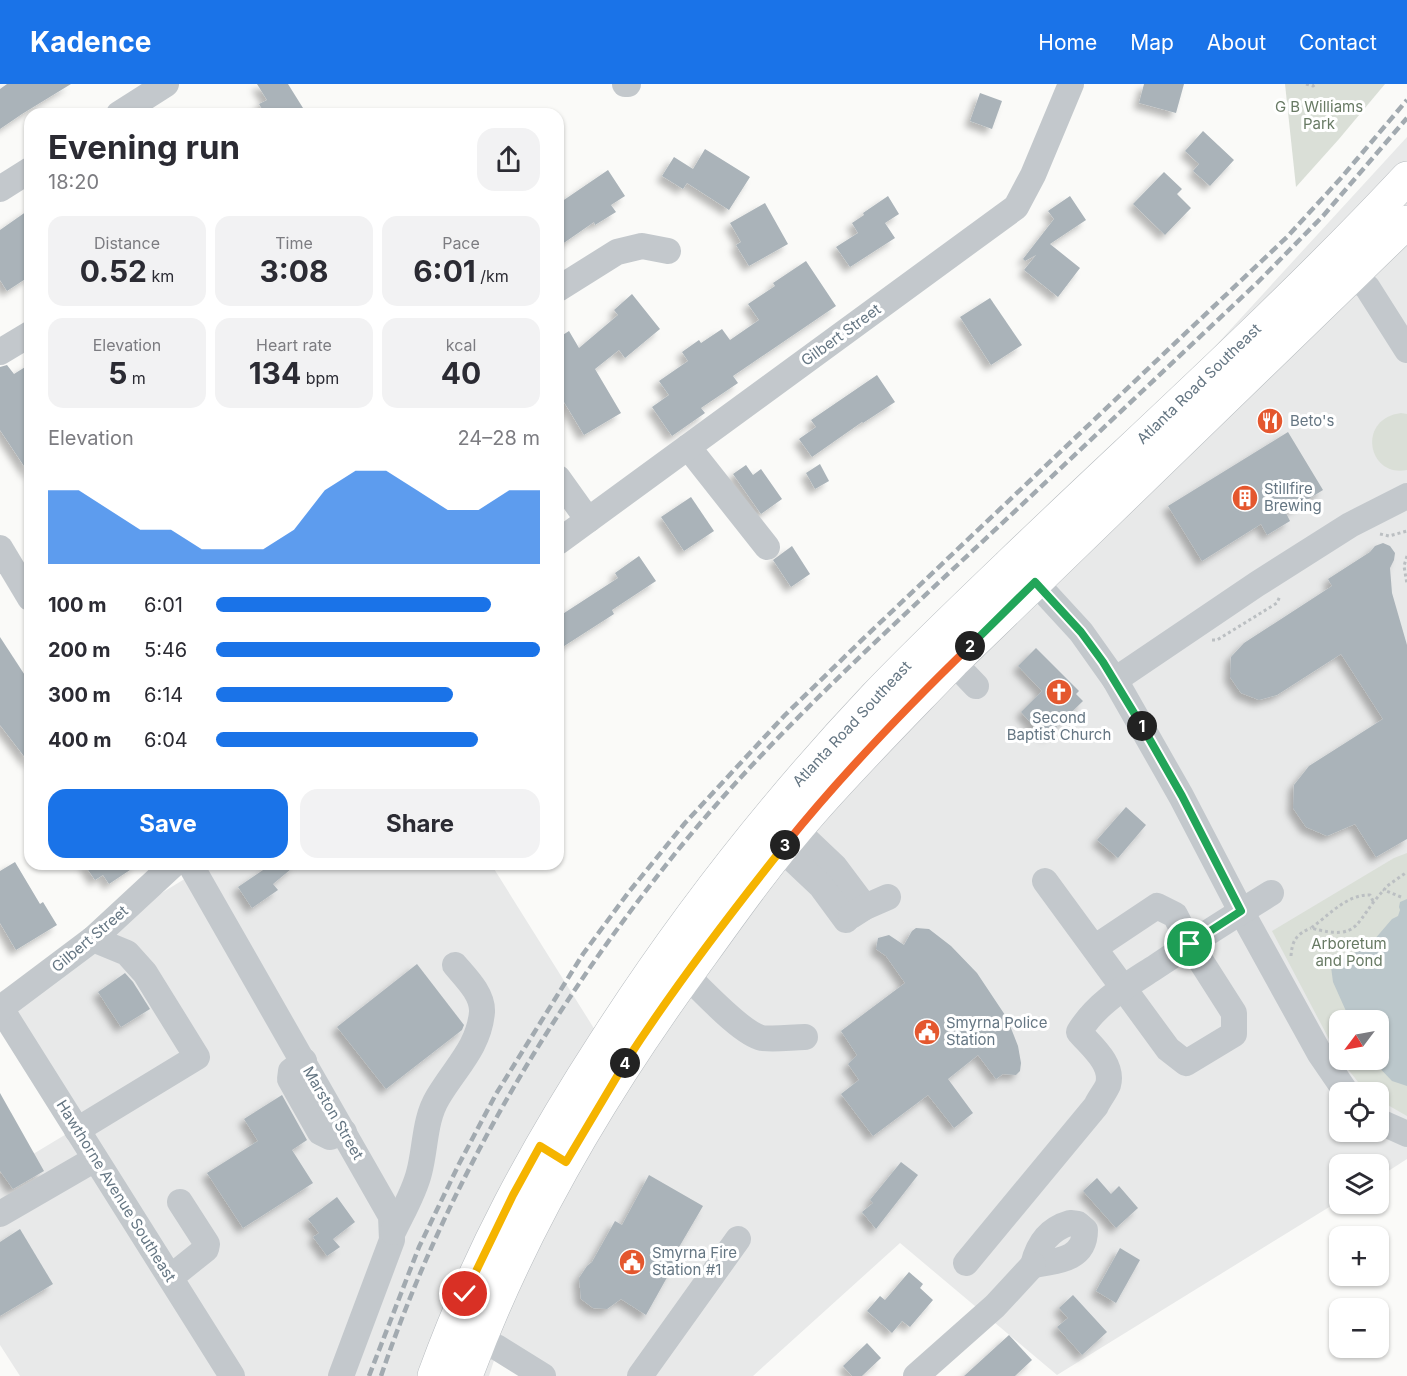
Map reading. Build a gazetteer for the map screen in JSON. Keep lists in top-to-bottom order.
{
  "streets": {
    "main road": ["Atlanta Road Southeast"],
    "street": ["Gilbert Street", "Marston Street", "Hawthorne Avenue Southeast"]
  },
  "crossings": [
    ["Gilbert Street", "Hawthorne Avenue Southeast"]
  ],
  "parks": ["G B Williams Park", "Arboretum and Pond"],
  "places": {
    "restaurant": ["Beto's"],
    "building": ["Stillfire Brewing"],
    "church": ["Second Baptist Church"],
    "public building": ["Smyrna Police Station", "Smyrna Fire Station #1"]
  },
  "north": "bottom left",
  "page": {
    "header": "Kadence",
    "nav": [
      "Home",
      "Map",
      "About",
      "Contact"
    ],
    "heading": ["Evening run", "18:20"],
    "stats": [
      ["Distance", "0.52 km"],
      ["Time", "3:08"],
      ["Pace", "6:01 /km"],
      ["Elevation", "5 m"],
      ["Heart rate", "134 bpm"],
      ["kcal", "40"]
    ],
    "chart": ["Elevation", "24–28 m"],
    "list": [
      {
        "name": "100 m",
        "note": "6:01"
      },
      {
        "name": "200 m",
        "note": "5:46"
      },
      {
        "name": "300 m",
        "note": "6:14"
      },
      {
        "name": "400 m",
        "note": "6:04"
      }
    ],
    "pins": [
      "2",
      "1",
      "3",
      "4"
    ],
    "buttons": ["Save", "Share"],
    "map_buttons": ["+", "−"]
  }
}
